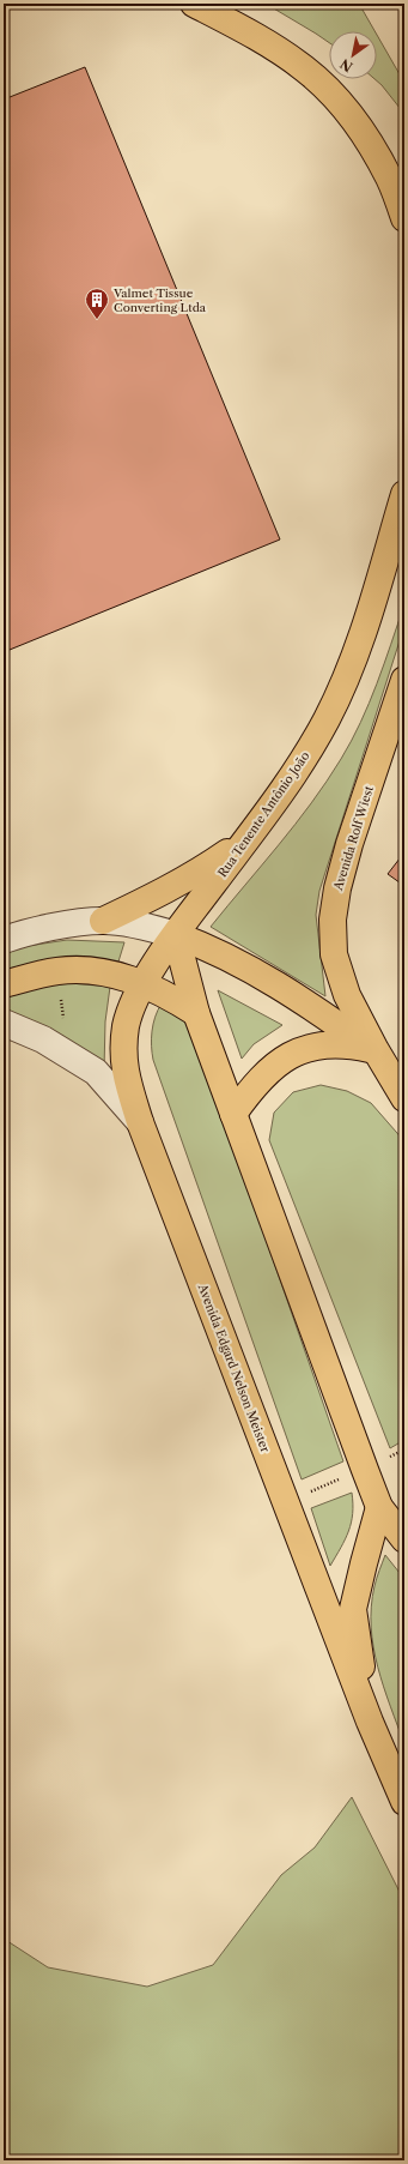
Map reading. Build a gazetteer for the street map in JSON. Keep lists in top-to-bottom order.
{
  "streets": {
    "main road": ["Rua Tenente Antônio João", "Avenida Rolf Wiest", "Avenida Edgard Nelson Meister"]
  },
  "crossings": [
    ["Rua Tenente Antônio João", "Avenida Edgard Nelson Meister"]
  ],
  "places": {
    "building": ["Valmet Tissue Converting Ltda"]
  },
  "north": "bottom left"
}
